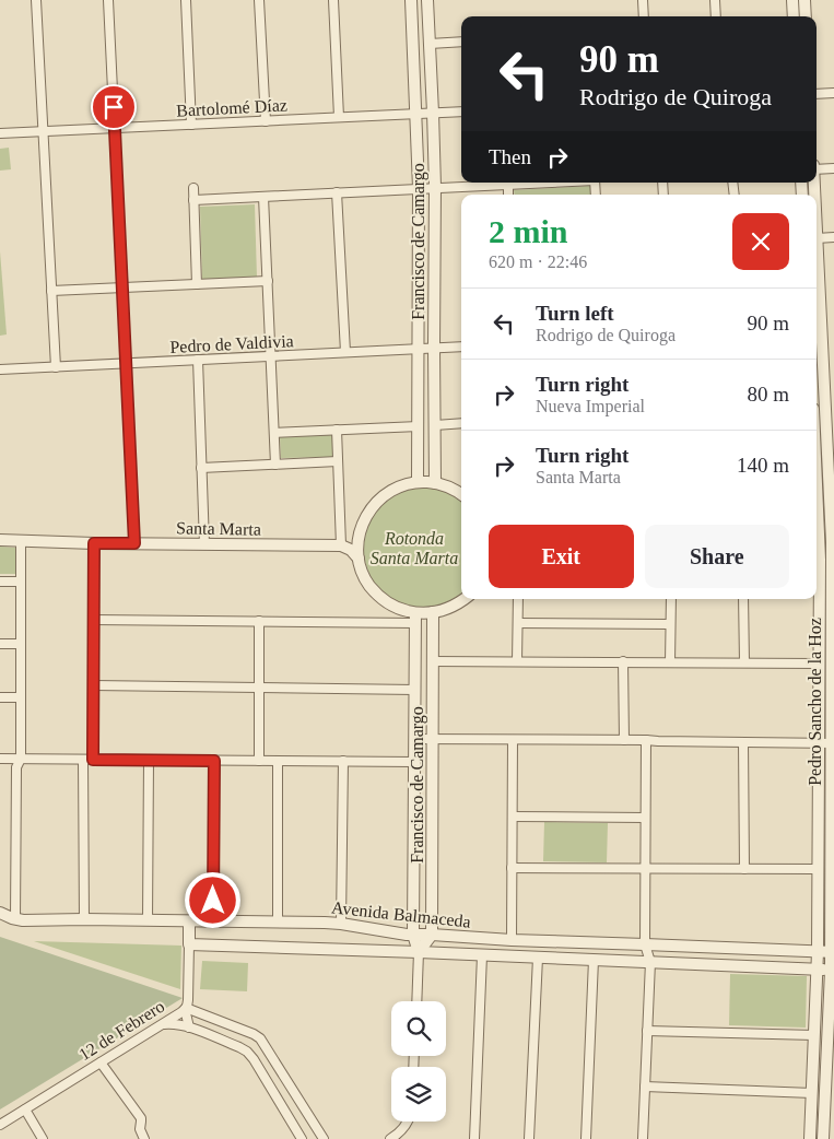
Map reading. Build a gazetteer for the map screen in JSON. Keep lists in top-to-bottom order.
{
  "streets": {
    "street": [
      "Bartolomé Díaz",
      "Francisco de Camargo",
      "Pedro de Valdivia",
      "Santa Marta",
      "Pedro Sancho de la Hoz",
      "Avenida Balmaceda",
      "12 de Febrero"
    ]
  },
  "crossings": [
    ["Bartolomé Díaz", "Francisco de Camargo"],
    ["Francisco de Camargo", "Pedro de Valdivia"],
    ["Francisco de Camargo", "Avenida Balmaceda"],
    ["Pedro Sancho de la Hoz", "Avenida Balmaceda"],
    ["Avenida Balmaceda", "12 de Febrero"]
  ],
  "parks": ["Rotonda Santa Marta"],
  "page": {
    "turn": ["90 m", "Rodrigo de Quiroga"],
    "then": "Then",
    "heading": ["2 min", "620 m · 22:46"],
    "list": [
      {
        "name": "Turn left",
        "note": "Rodrigo de Quiroga",
        "value": "90 m"
      },
      {
        "name": "Turn right",
        "note": "Nueva Imperial",
        "value": "80 m"
      },
      {
        "name": "Turn right",
        "note": "Santa Marta",
        "value": "140 m"
      }
    ],
    "buttons": ["Exit", "Share"]
  }
}
